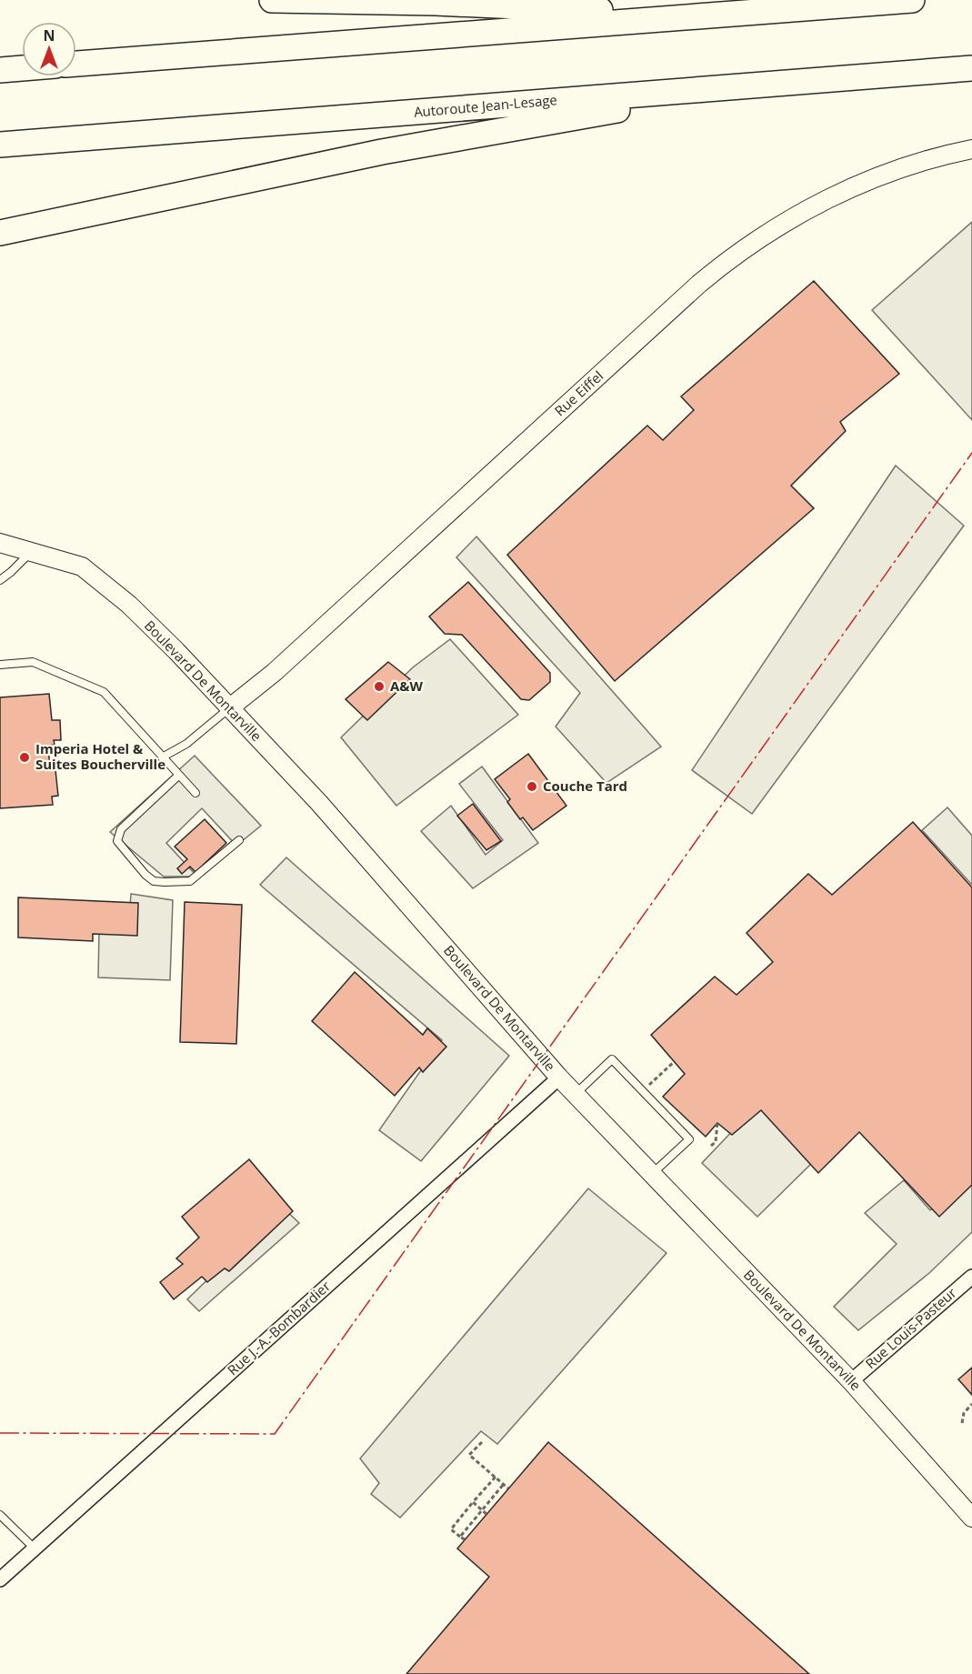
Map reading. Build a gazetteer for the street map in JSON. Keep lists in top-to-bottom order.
{
  "streets": {
    "highway": ["Autoroute Jean-Lesage"],
    "street": [
      "Rue Eiffel",
      "Boulevard De Montarville",
      "Rue J.-A.-Bombardier",
      "Rue Louis-Pasteur"
    ]
  },
  "crossings": [
    ["Rue Eiffel", "Boulevard De Montarville"],
    ["Boulevard De Montarville", "Rue J.-A.-Bombardier"],
    ["Boulevard De Montarville", "Rue Louis-Pasteur"]
  ],
  "places": ["A&W", "Imperia Hotel & Suites Boucherville", "Couche Tard"],
  "north": "top"
}
